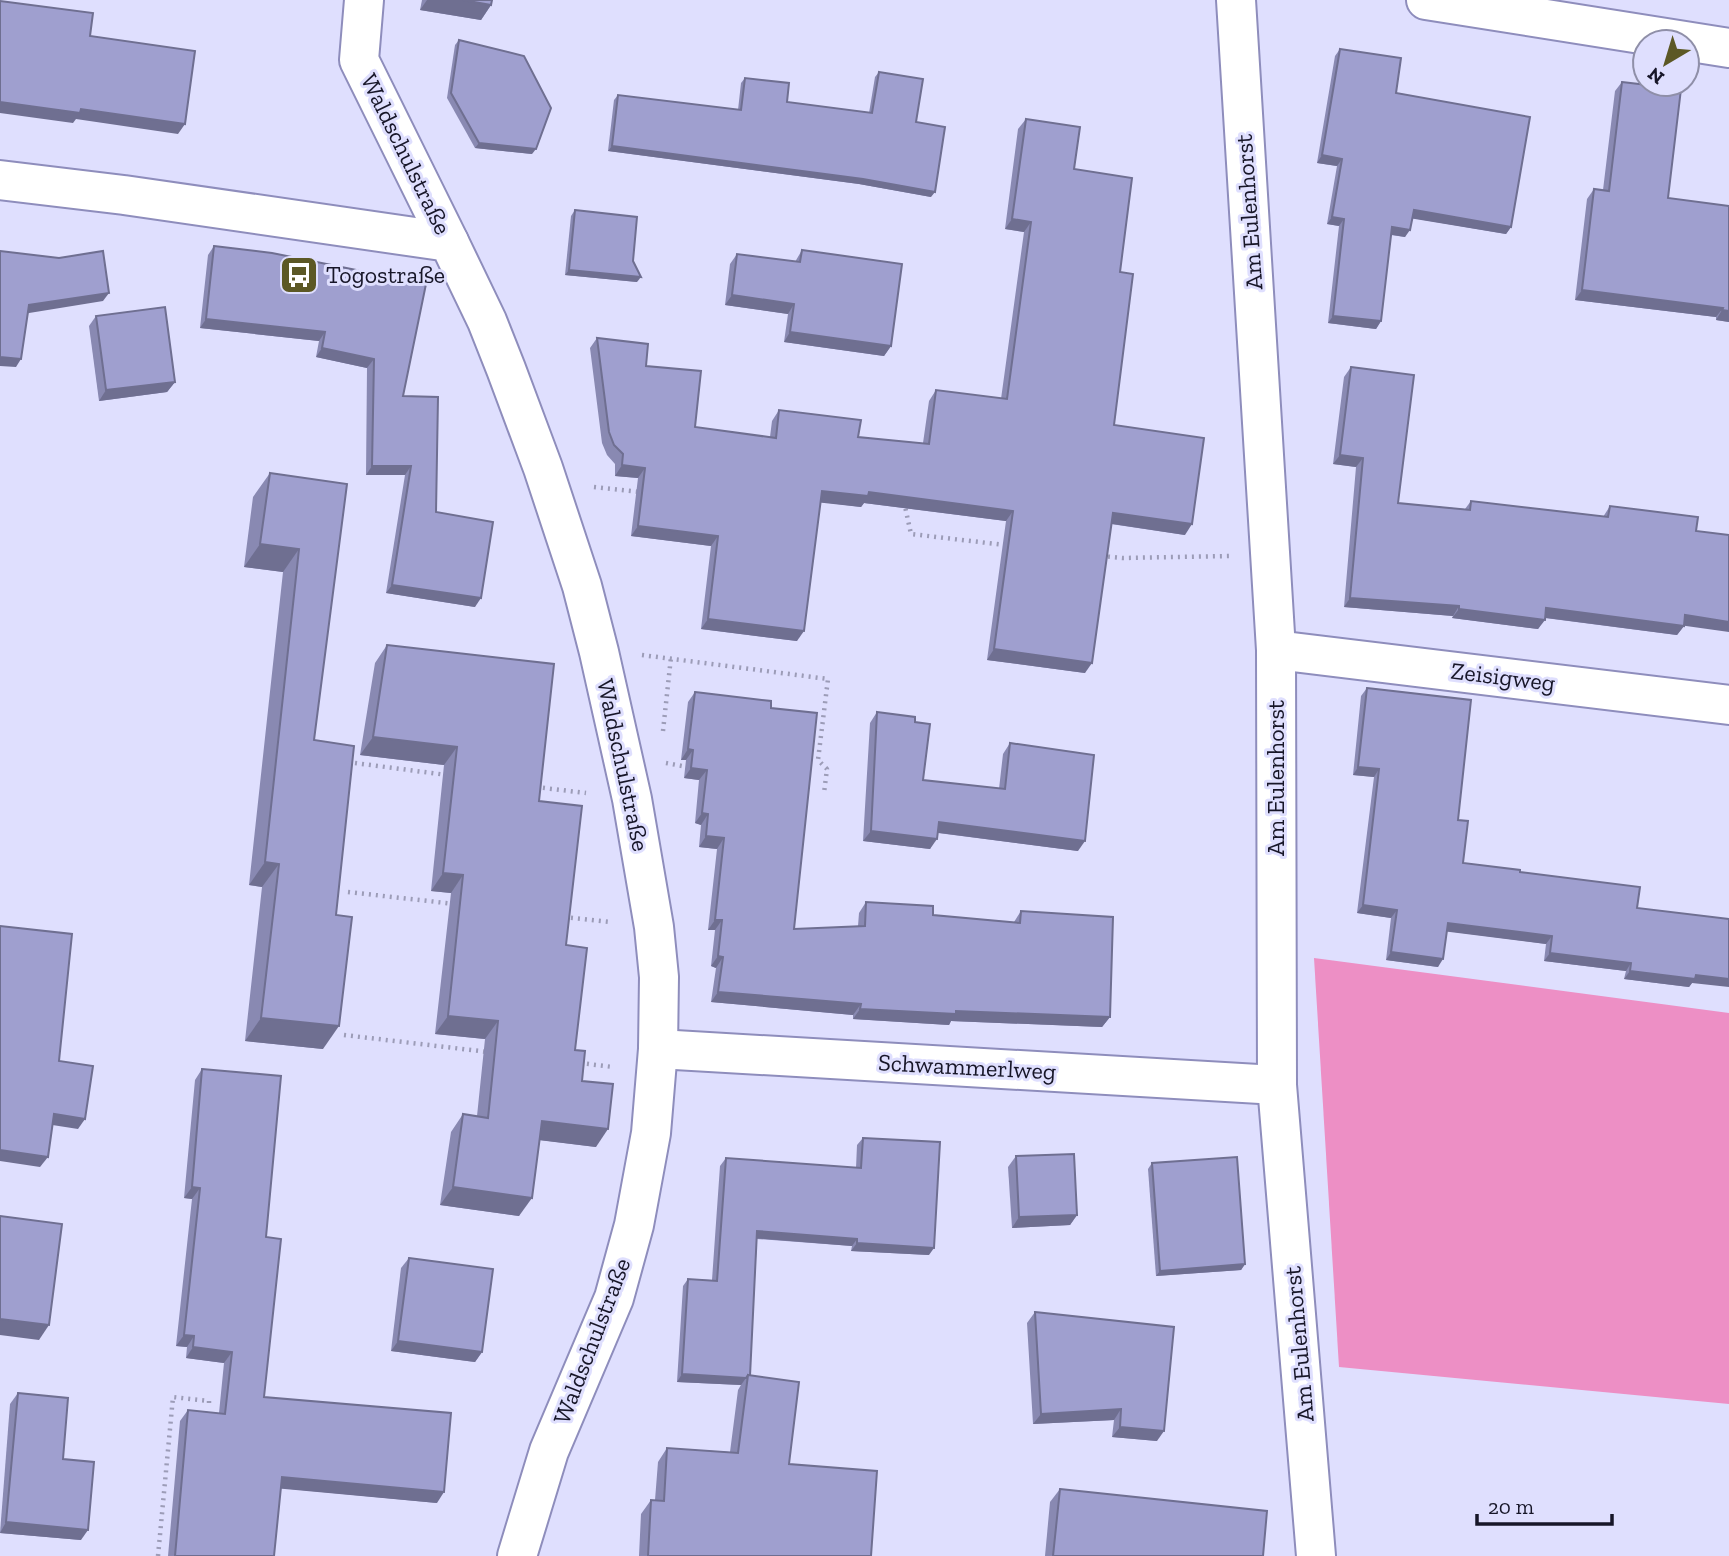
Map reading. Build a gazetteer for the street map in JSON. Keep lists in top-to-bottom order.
{
  "streets": {
    "street": [
      "Waldschulstraße",
      "Am Eulenhorst",
      "Zeisigweg",
      "Schwammerlweg"
    ]
  },
  "crossings": [
    ["Waldschulstraße", "Schwammerlweg"],
    ["Am Eulenhorst", "Zeisigweg"],
    ["Am Eulenhorst", "Schwammerlweg"]
  ],
  "places": {
    "bus stop": ["Togostraße"]
  },
  "scale_bar": "20 m",
  "north": "bottom left"
}
